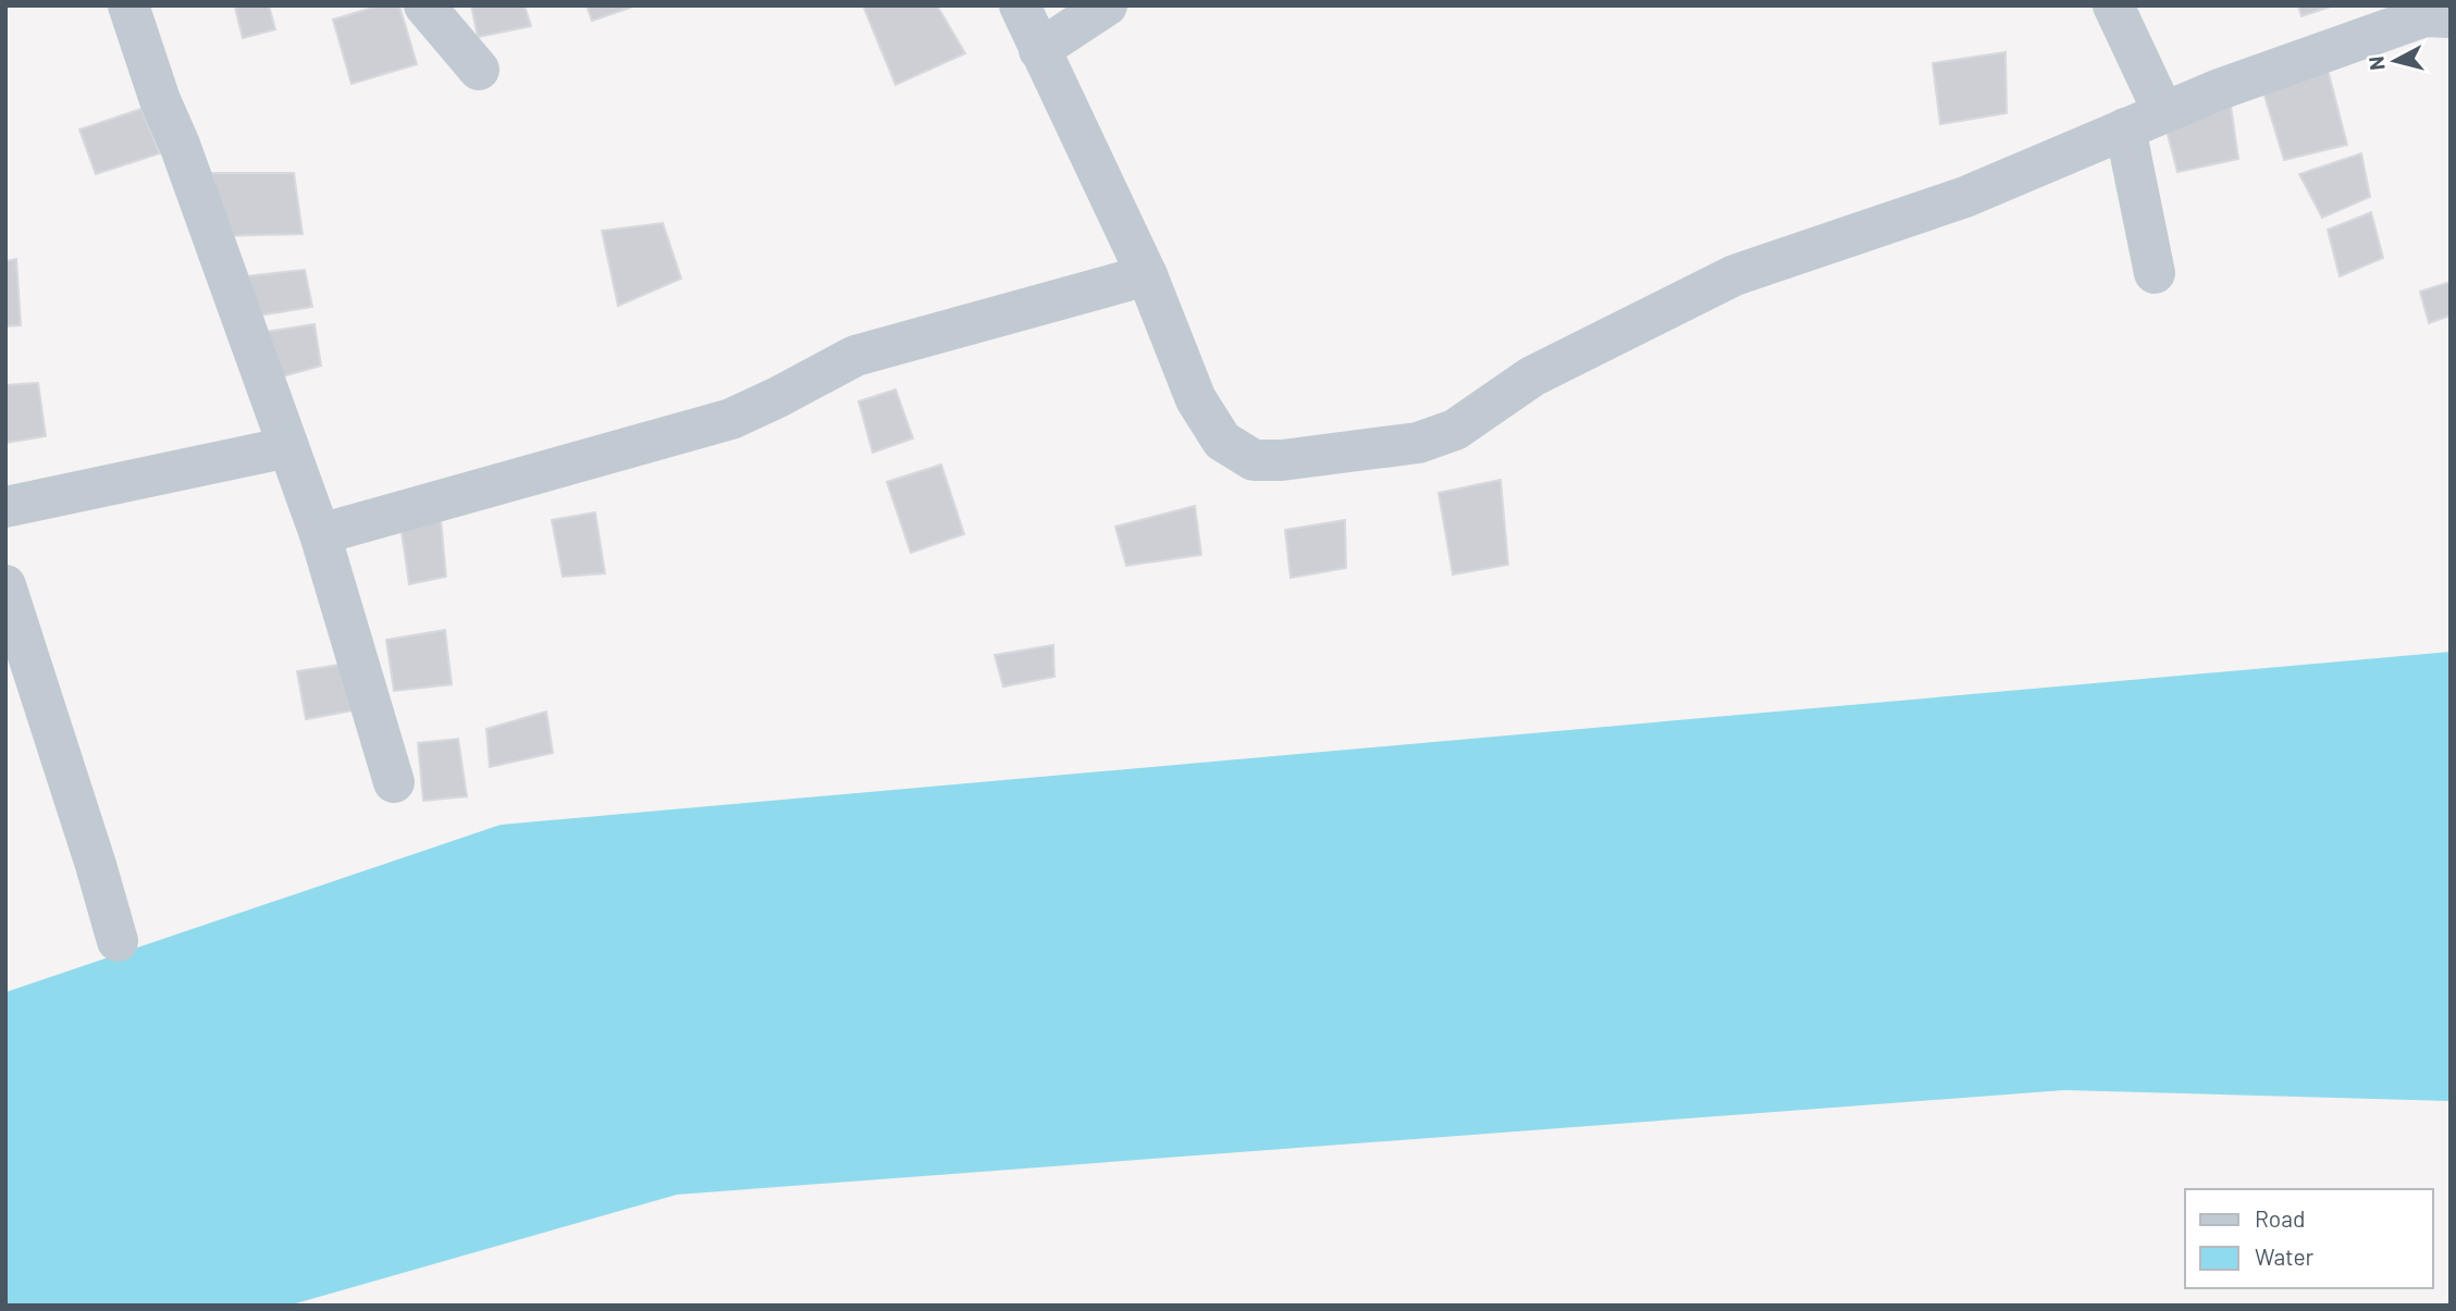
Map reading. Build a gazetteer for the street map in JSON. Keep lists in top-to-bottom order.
{
  "legend": ["Road", "Water"],
  "north": "left"
}
